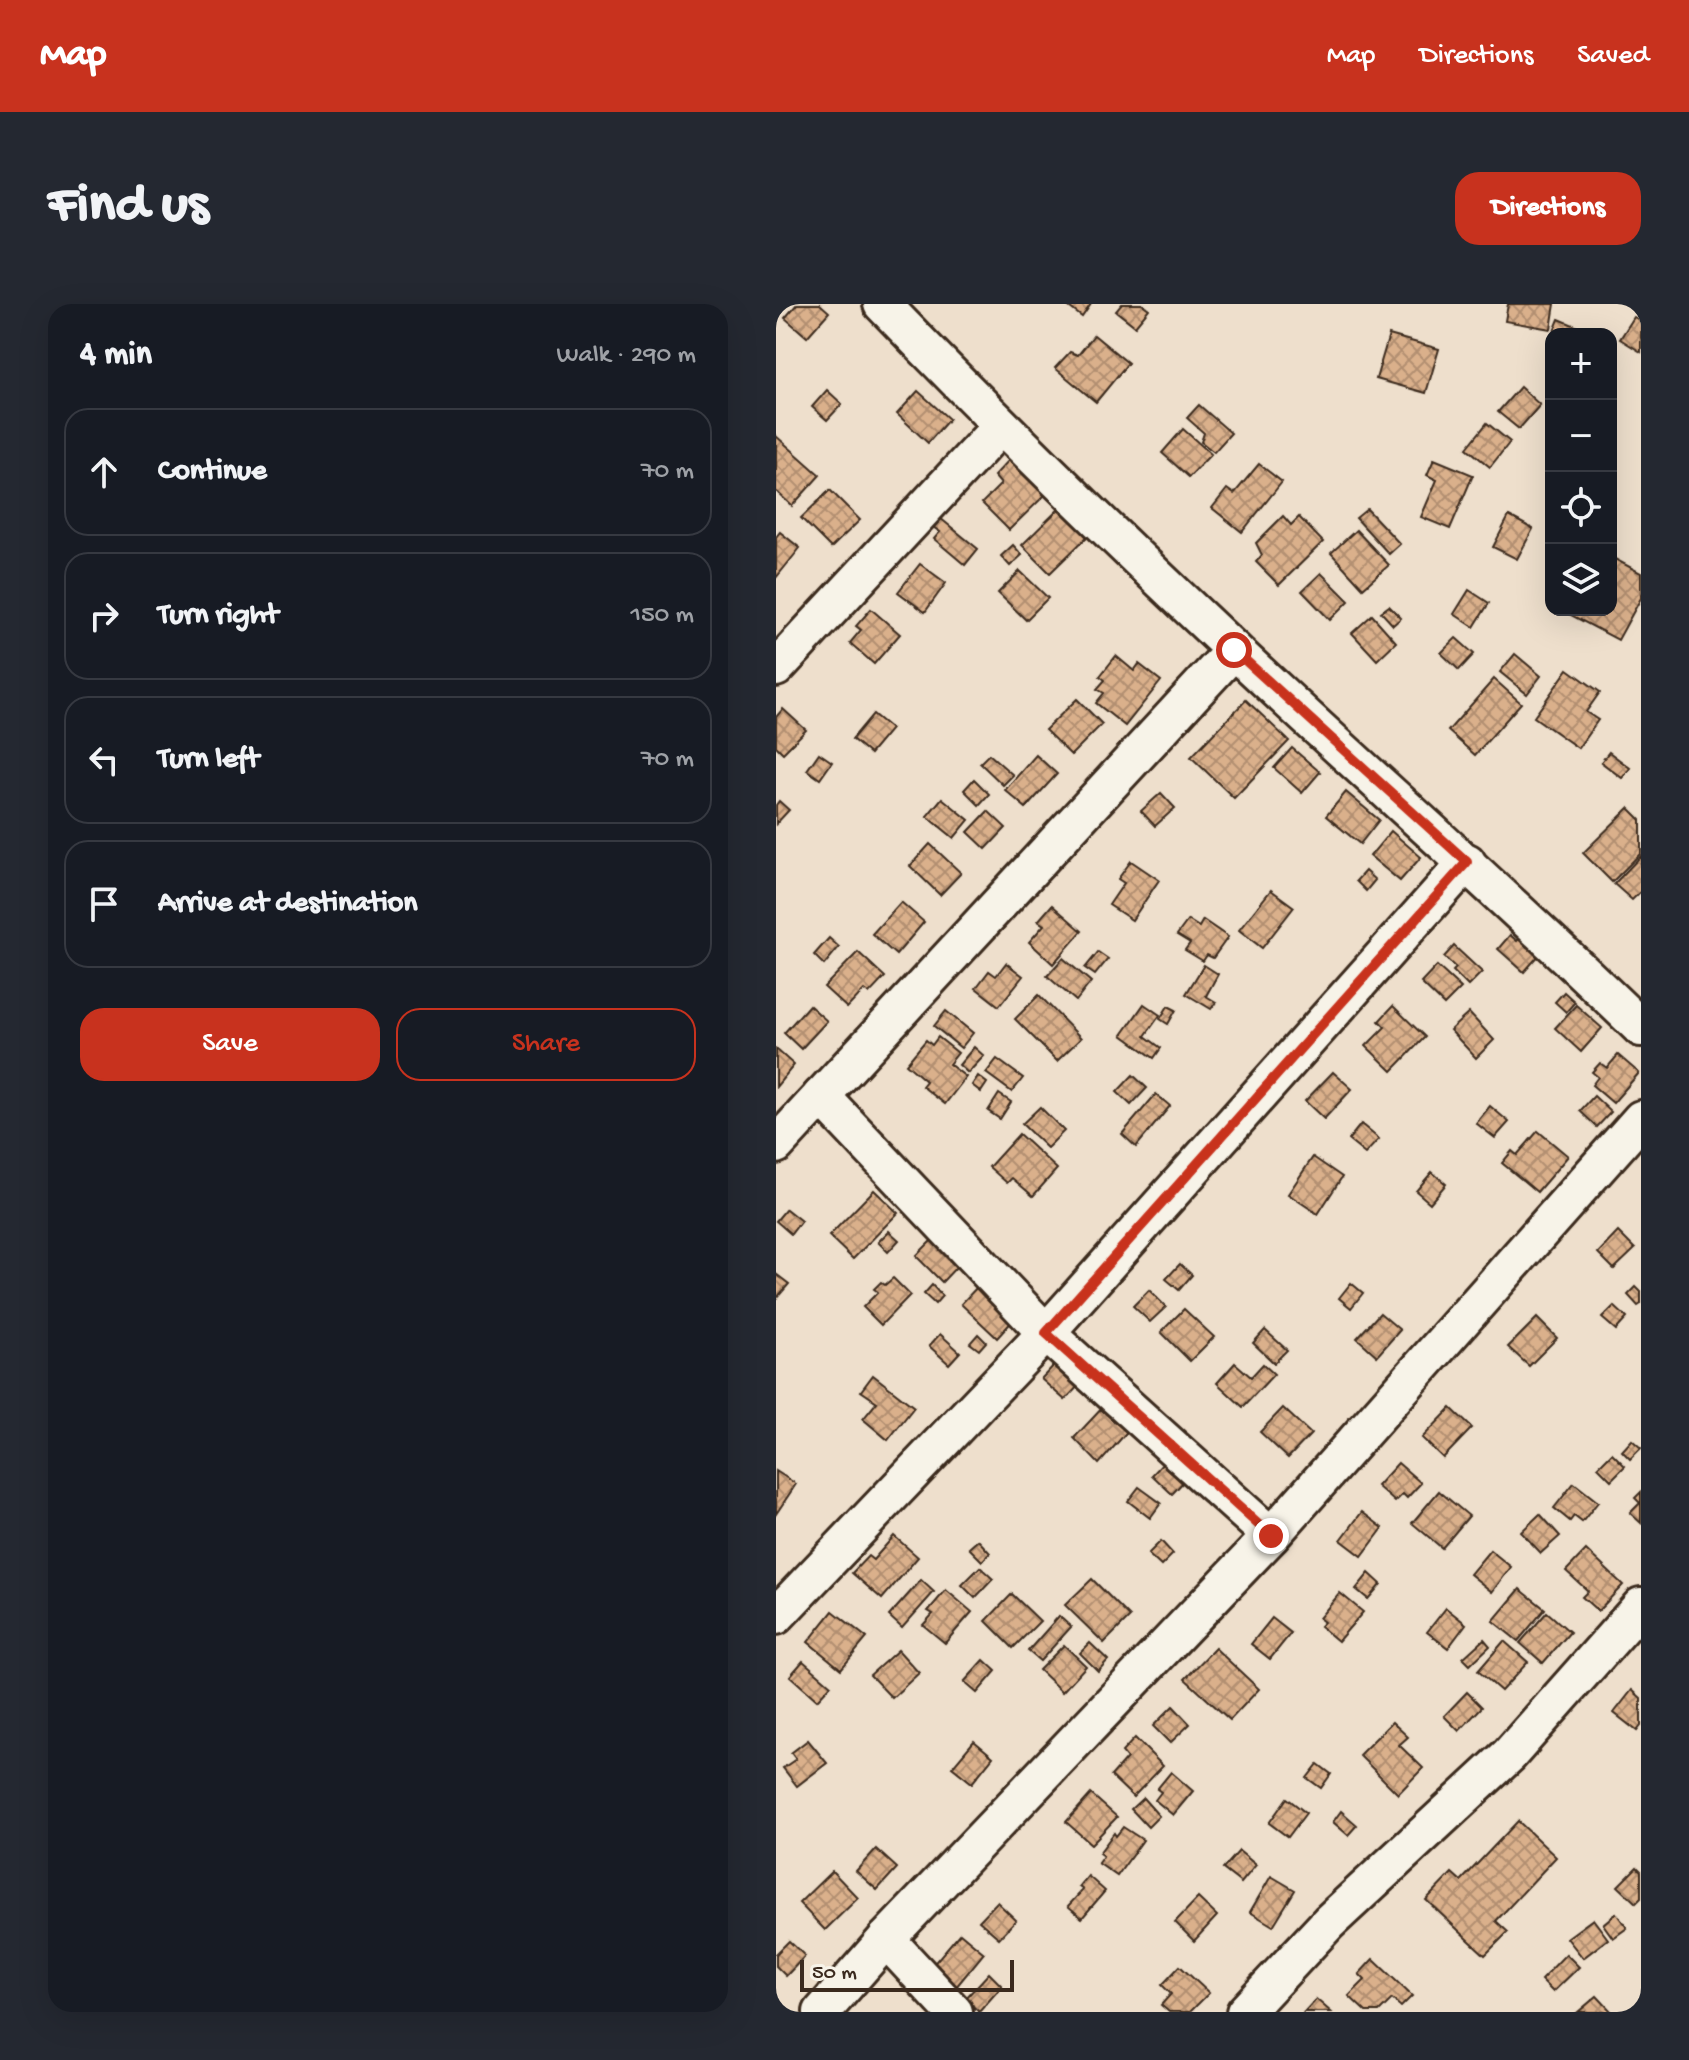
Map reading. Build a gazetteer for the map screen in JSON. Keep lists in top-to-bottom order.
{
  "scale_bar": "50 m",
  "page": {
    "header": "Map",
    "nav": ["Map", "Directions", "Saved"],
    "buttons": [
      "Directions",
      ["Save", "Share"]
    ],
    "title": "Find us",
    "heading": ["4 min", "Walk · 290 m"],
    "map_buttons": ["+", "−"],
    "list": [
      ["Continue", "70 m"],
      ["Turn right", "150 m"],
      ["Turn left", "70 m"],
      "Arrive at destination"
    ],
    "scale": "50 m"
  }
}
